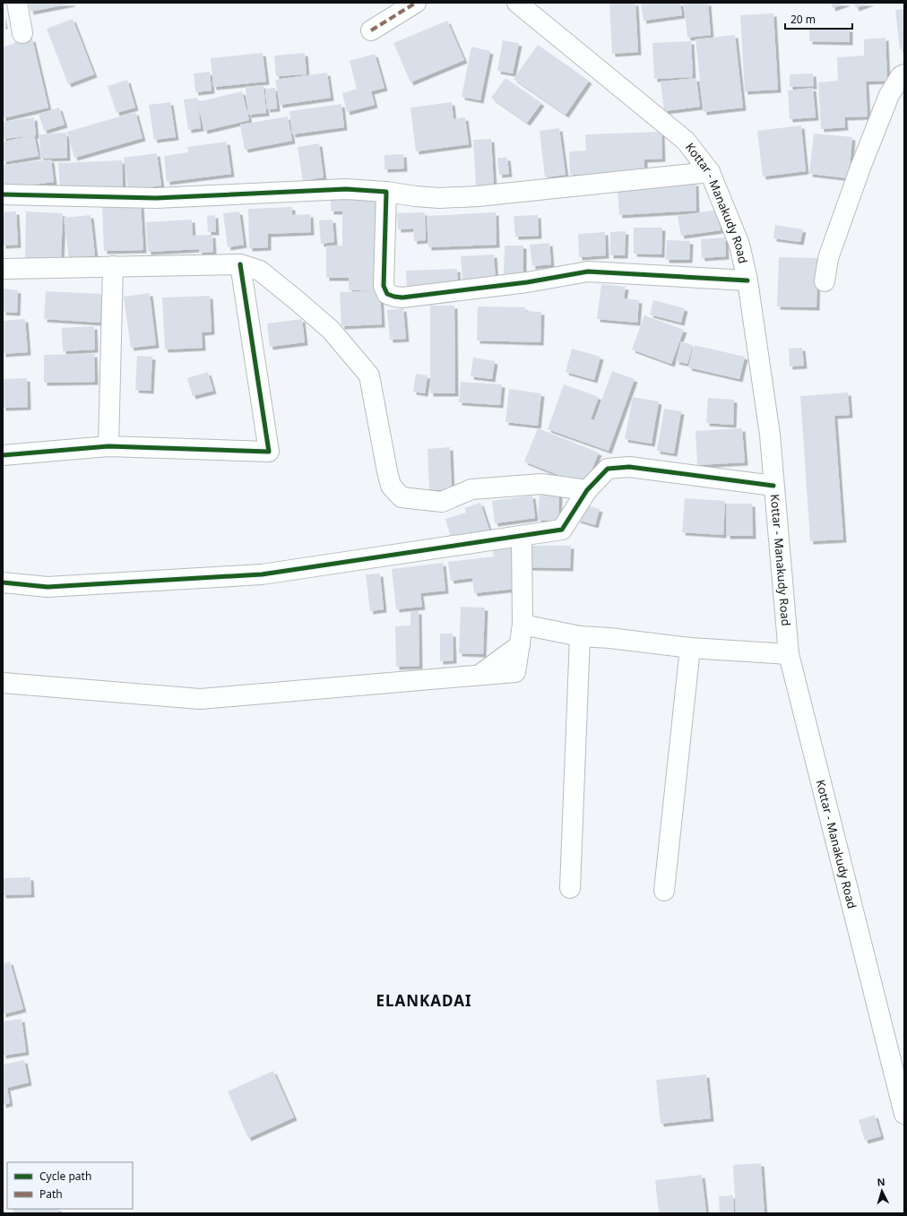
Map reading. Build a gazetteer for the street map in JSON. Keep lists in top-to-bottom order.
{
  "streets": {
    "street": ["Kottar - Manakudy Road"]
  },
  "districts": ["ELANKADAI"],
  "legend": ["Cycle path", "Path"],
  "scale_bar": "20 m",
  "north": "top"
}
